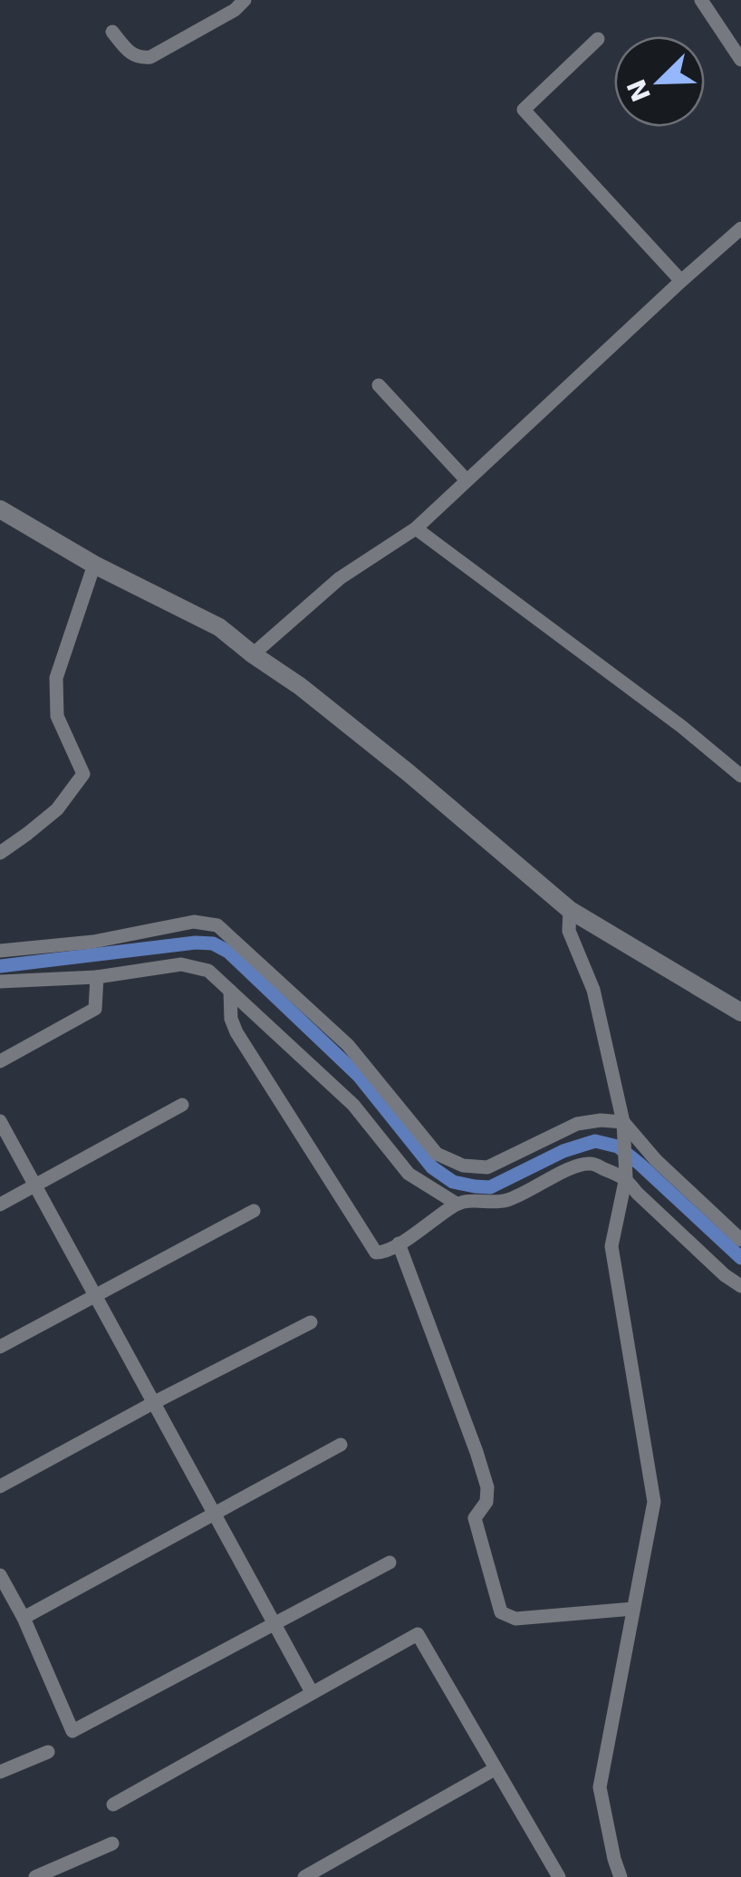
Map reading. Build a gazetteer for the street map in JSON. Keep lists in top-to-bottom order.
{
  "north": "bottom left"
}
